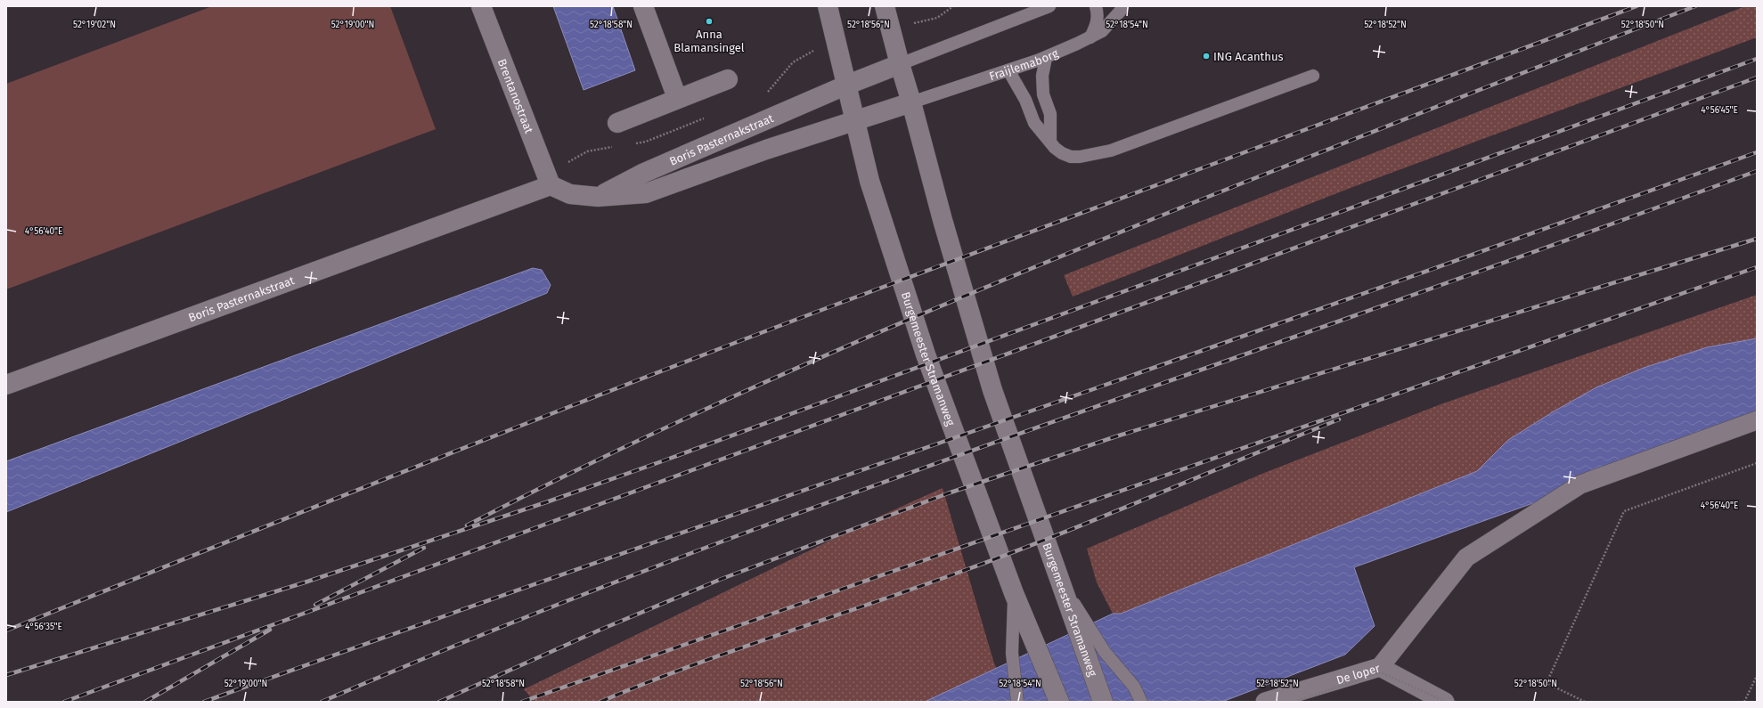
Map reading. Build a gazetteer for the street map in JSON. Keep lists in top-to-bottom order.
{
  "streets": {
    "street": [
      "Brentanostraat",
      "Boris Pasternakstraat",
      "Burgemeester Stramanweg",
      "De loper"
    ],
    "lane": ["Fraijlemaborg"]
  },
  "crossings": [
    ["Fraijlemaborg", "Boris Pasternakstraat"],
    ["Fraijlemaborg", "Burgemeester Stramanweg"],
    ["Brentanostraat", "Boris Pasternakstraat"],
    ["Boris Pasternakstraat", "Burgemeester Stramanweg"]
  ],
  "places": ["Anna Blamansingel", "ING Acanthus"],
  "coordinates": [
    "52°19'02\"N",
    "52°18'52\"N",
    "52°19'00\"N",
    "52°18'58\"N",
    "52°18'56\"N",
    "52°18'54\"N",
    "52°18'50\"N",
    "4°56'45\"E",
    "4°56'40\"E",
    "4°56'35\"E"
  ]
}
